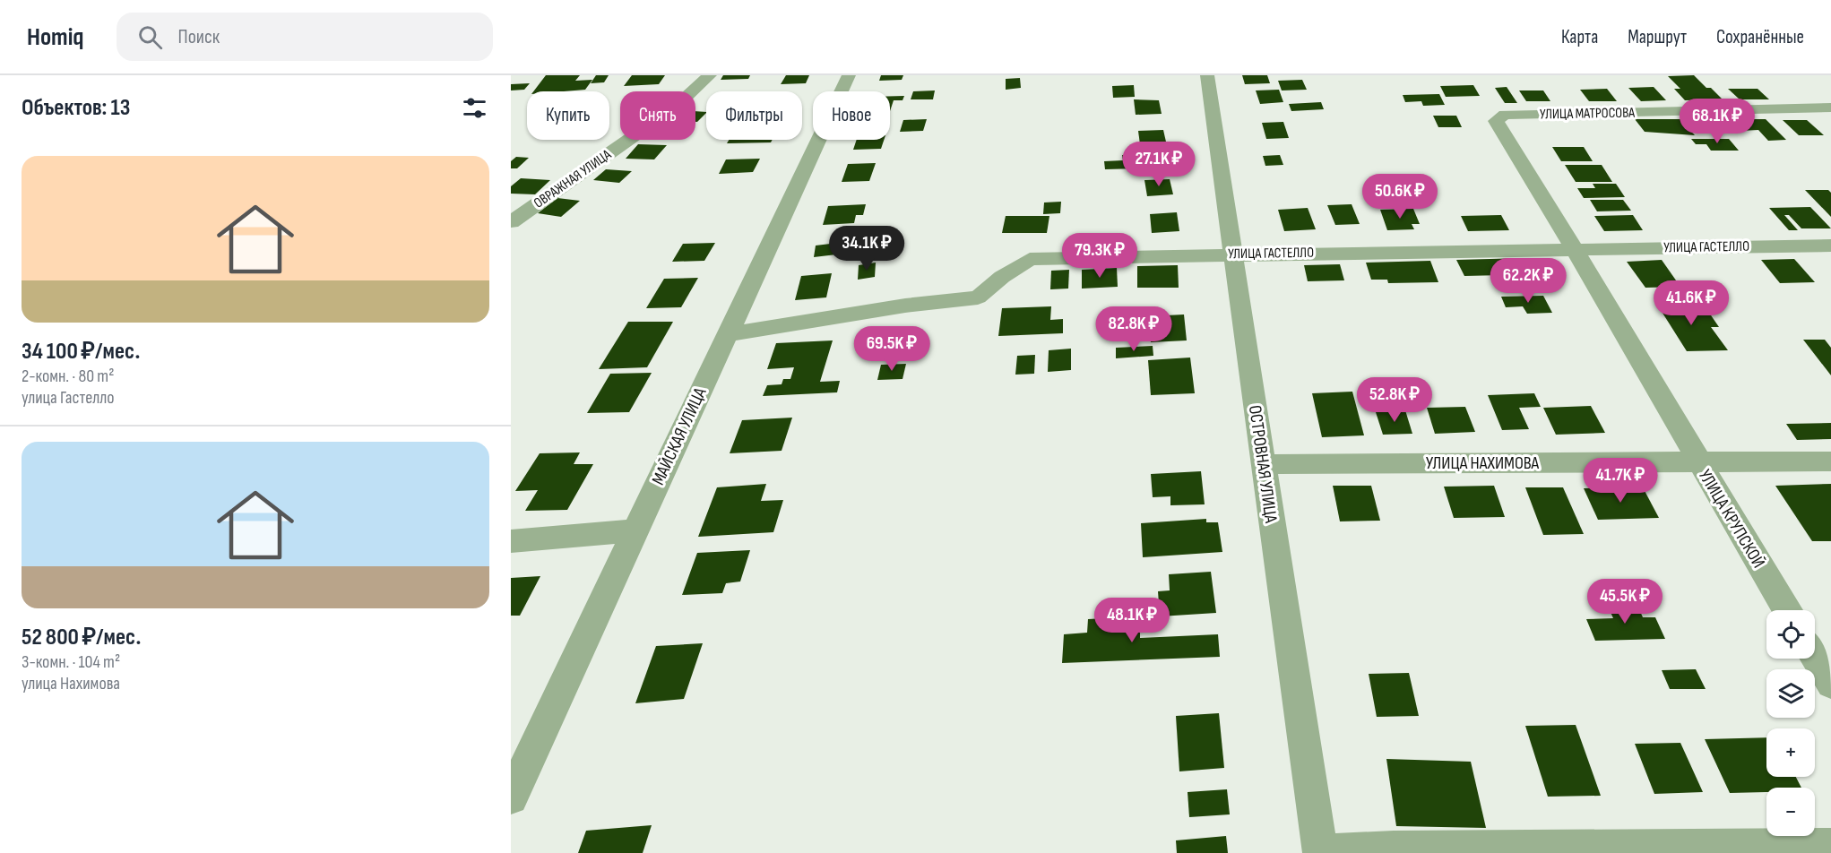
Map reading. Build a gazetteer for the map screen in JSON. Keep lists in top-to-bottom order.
{
  "streets": {
    "street": [
      "УЛИЦА МАТРОСОВА",
      "ОВРАЖНАЯ УЛИЦА",
      "УЛИЦА ГАСТЕЛЛО",
      "МАЙСКАЯ УЛИЦА",
      "УЛИЦА НАХИМОВА",
      "ОСТРОВНАЯ УЛИЦА",
      "УЛИЦА КРУПСКОЙ"
    ]
  },
  "crossings": [
    ["УЛИЦА МАТРОСОВА", "УЛИЦА КРУПСКОЙ"],
    ["УЛИЦА ГАСТЕЛЛО", "МАЙСКАЯ УЛИЦА"],
    ["УЛИЦА ГАСТЕЛЛО", "ОСТРОВНАЯ УЛИЦА"],
    ["УЛИЦА ГАСТЕЛЛО", "УЛИЦА КРУПСКОЙ"],
    ["УЛИЦА НАХИМОВА", "ОСТРОВНАЯ УЛИЦА"],
    ["УЛИЦА НАХИМОВА", "УЛИЦА КРУПСКОЙ"]
  ],
  "page": {
    "header": "Homiq",
    "search": "Поиск",
    "nav": ["Карта", "Маршрут", "Сохранённые"],
    "heading": "Объектов: 13",
    "chip": [
      "Купить",
      "Снять",
      "Фильтры",
      "Новое"
    ],
    "price": [
      "68.1K ₽",
      "27.1K ₽",
      "50.6K ₽",
      "34.1K ₽",
      "79.3K ₽",
      "62.2K ₽",
      "41.6K ₽",
      "82.8K ₽",
      "69.5K ₽",
      "52.8K ₽",
      "41.7K ₽",
      "45.5K ₽",
      "48.1K ₽"
    ],
    "list": [
      {
        "name": "34 100 ₽/мес.",
        "note": "2-комн. · 80 m² · улица Гастелло"
      },
      {
        "name": "52 800 ₽/мес.",
        "note": "3-комн. · 104 m² · улица Нахимова"
      }
    ],
    "map_buttons": ["+", "−"]
  }
}
